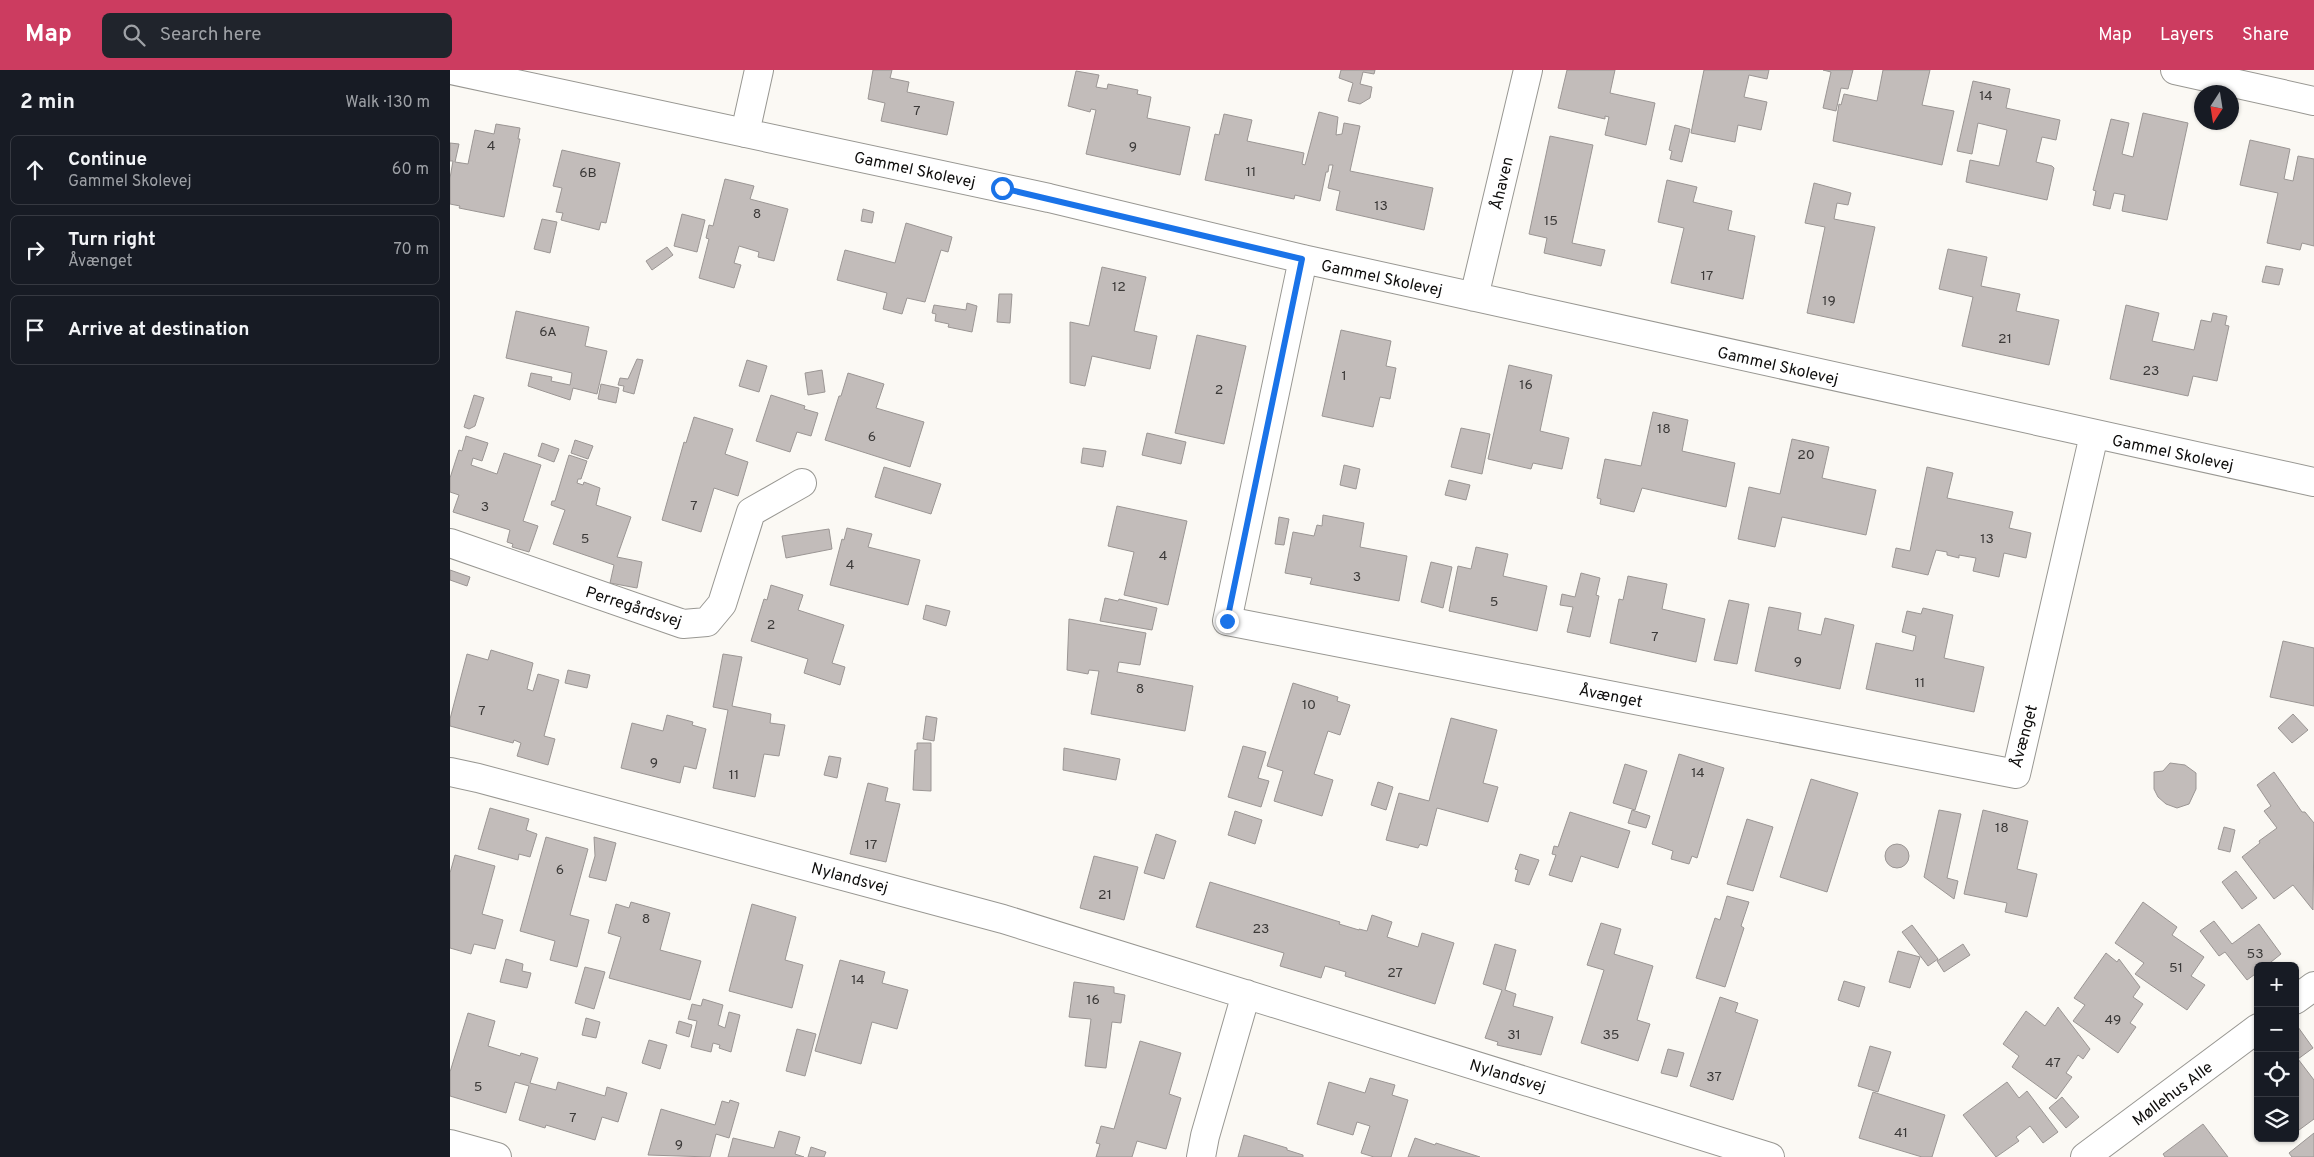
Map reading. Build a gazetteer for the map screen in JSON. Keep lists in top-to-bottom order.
{
  "streets": {
    "street": [
      "Gammel Skolevej",
      "Åhaven",
      "Perregårdsvej",
      "Åvænget",
      "Nylandsvej",
      "Møllehus Alle"
    ]
  },
  "crossings": [
    ["Gammel Skolevej", "Åhaven"],
    ["Gammel Skolevej", "Åvænget"]
  ],
  "house_numbers": [
    "14",
    "7",
    "4",
    "9",
    "11",
    "6B",
    "13",
    "8",
    "15",
    "17",
    "12",
    "19",
    "6A",
    "21",
    "23",
    "1",
    "16",
    "2",
    "18",
    "6",
    "20",
    "7",
    "3",
    "5",
    "13",
    "4",
    "4",
    "3",
    "5",
    "2",
    "7",
    "9",
    "11",
    "8",
    "10",
    "7",
    "9",
    "14",
    "11",
    "18",
    "17",
    "6",
    "21",
    "8",
    "23",
    "53",
    "51",
    "27",
    "14",
    "16",
    "49",
    "31",
    "35",
    "47",
    "37",
    "5",
    "7",
    "41",
    "9"
  ],
  "north": "bottom",
  "page": {
    "header": "Map",
    "search": "Search here",
    "nav": ["Map", "Layers", "Share"],
    "heading": ["2 min", "Walk · 130 m"],
    "list": [
      ["Continue", "Gammel Skolevej", "60 m"],
      ["Turn right", "Åvænget", "70 m"],
      "Arrive at destination"
    ],
    "map_buttons": ["+", "−"]
  }
}
